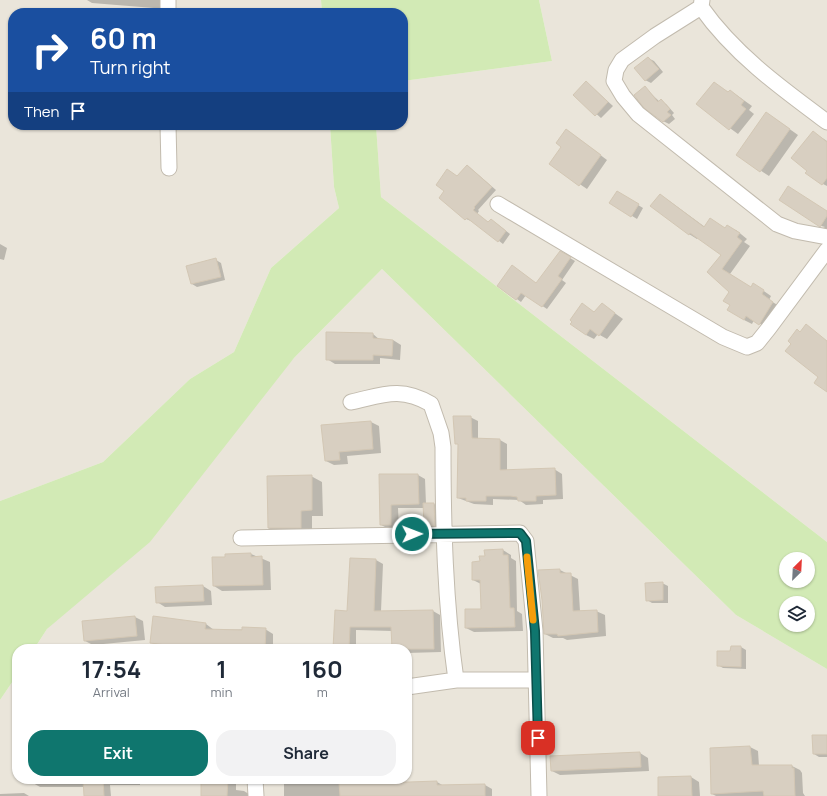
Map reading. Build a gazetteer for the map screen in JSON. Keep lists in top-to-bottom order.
{
  "north": "top right",
  "page": {
    "turn": ["60 m", "Turn right"],
    "then": "Then",
    "eta": [
      "17:54",
      "Arrival",
      "1",
      "min",
      "160",
      "m"
    ],
    "buttons": ["Exit", "Share"]
  }
}
